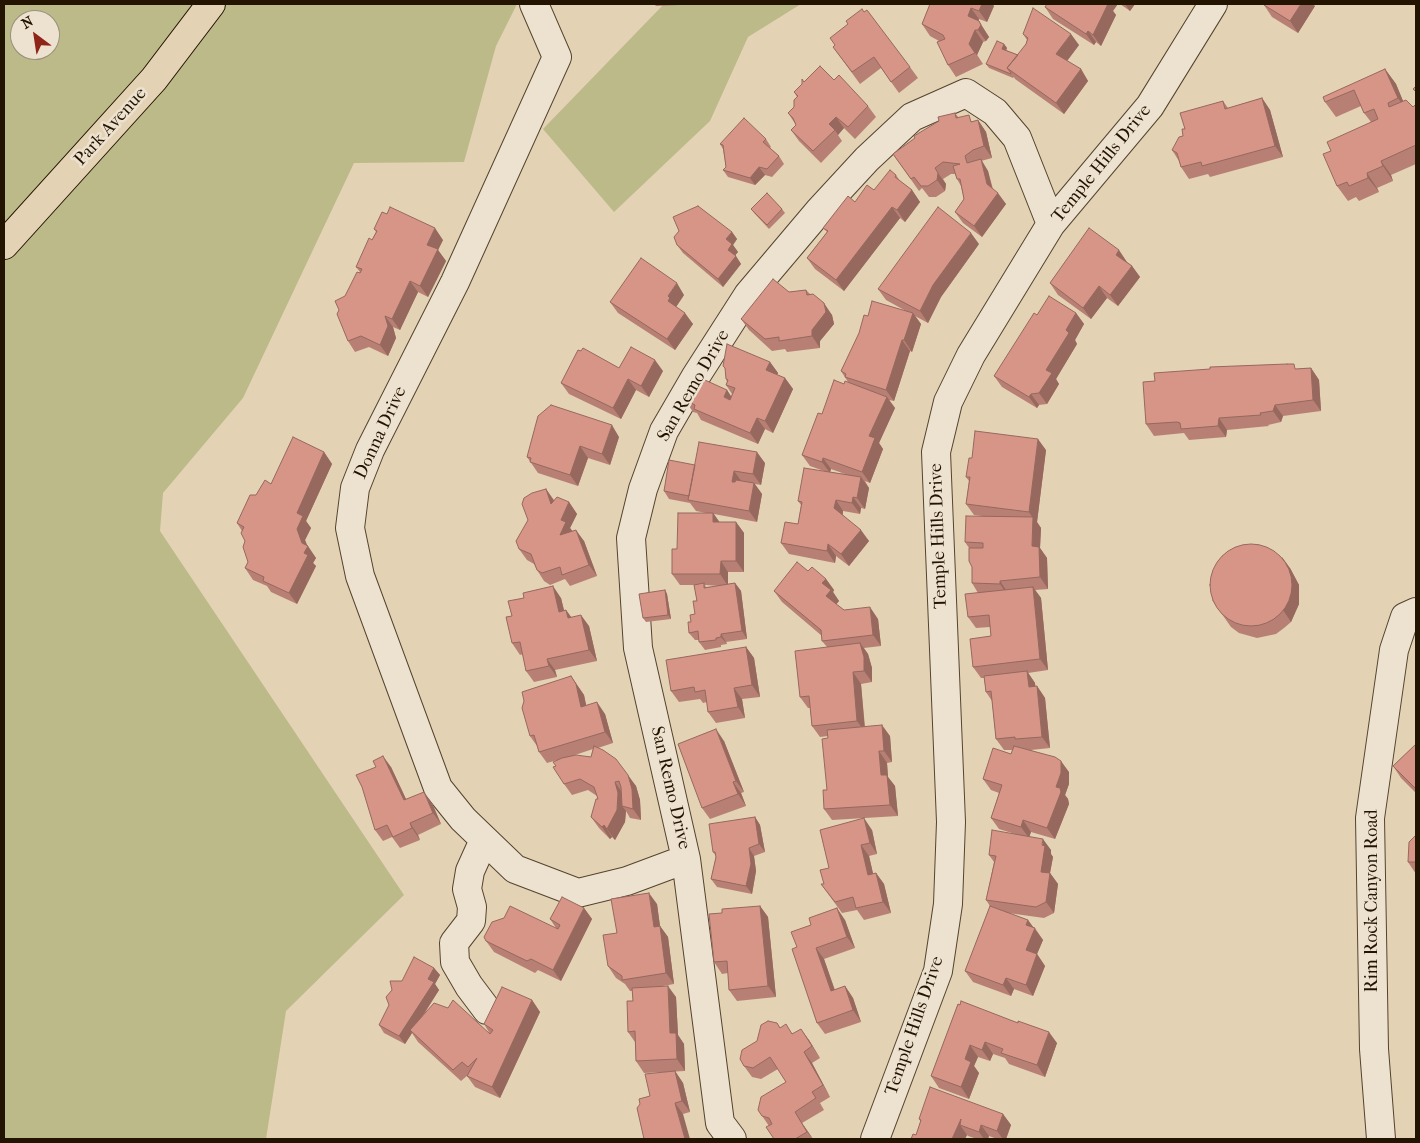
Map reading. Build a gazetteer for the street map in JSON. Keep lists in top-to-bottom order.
{
  "streets": {
    "main road": ["Park Avenue"],
    "street": [
      "Temple Hills Drive",
      "San Remo Drive",
      "Donna Drive",
      "Rim Rock Canyon Road"
    ]
  },
  "crossings": [
    ["Temple Hills Drive", "San Remo Drive"],
    ["San Remo Drive", "Donna Drive"]
  ],
  "north": "top left"
}
